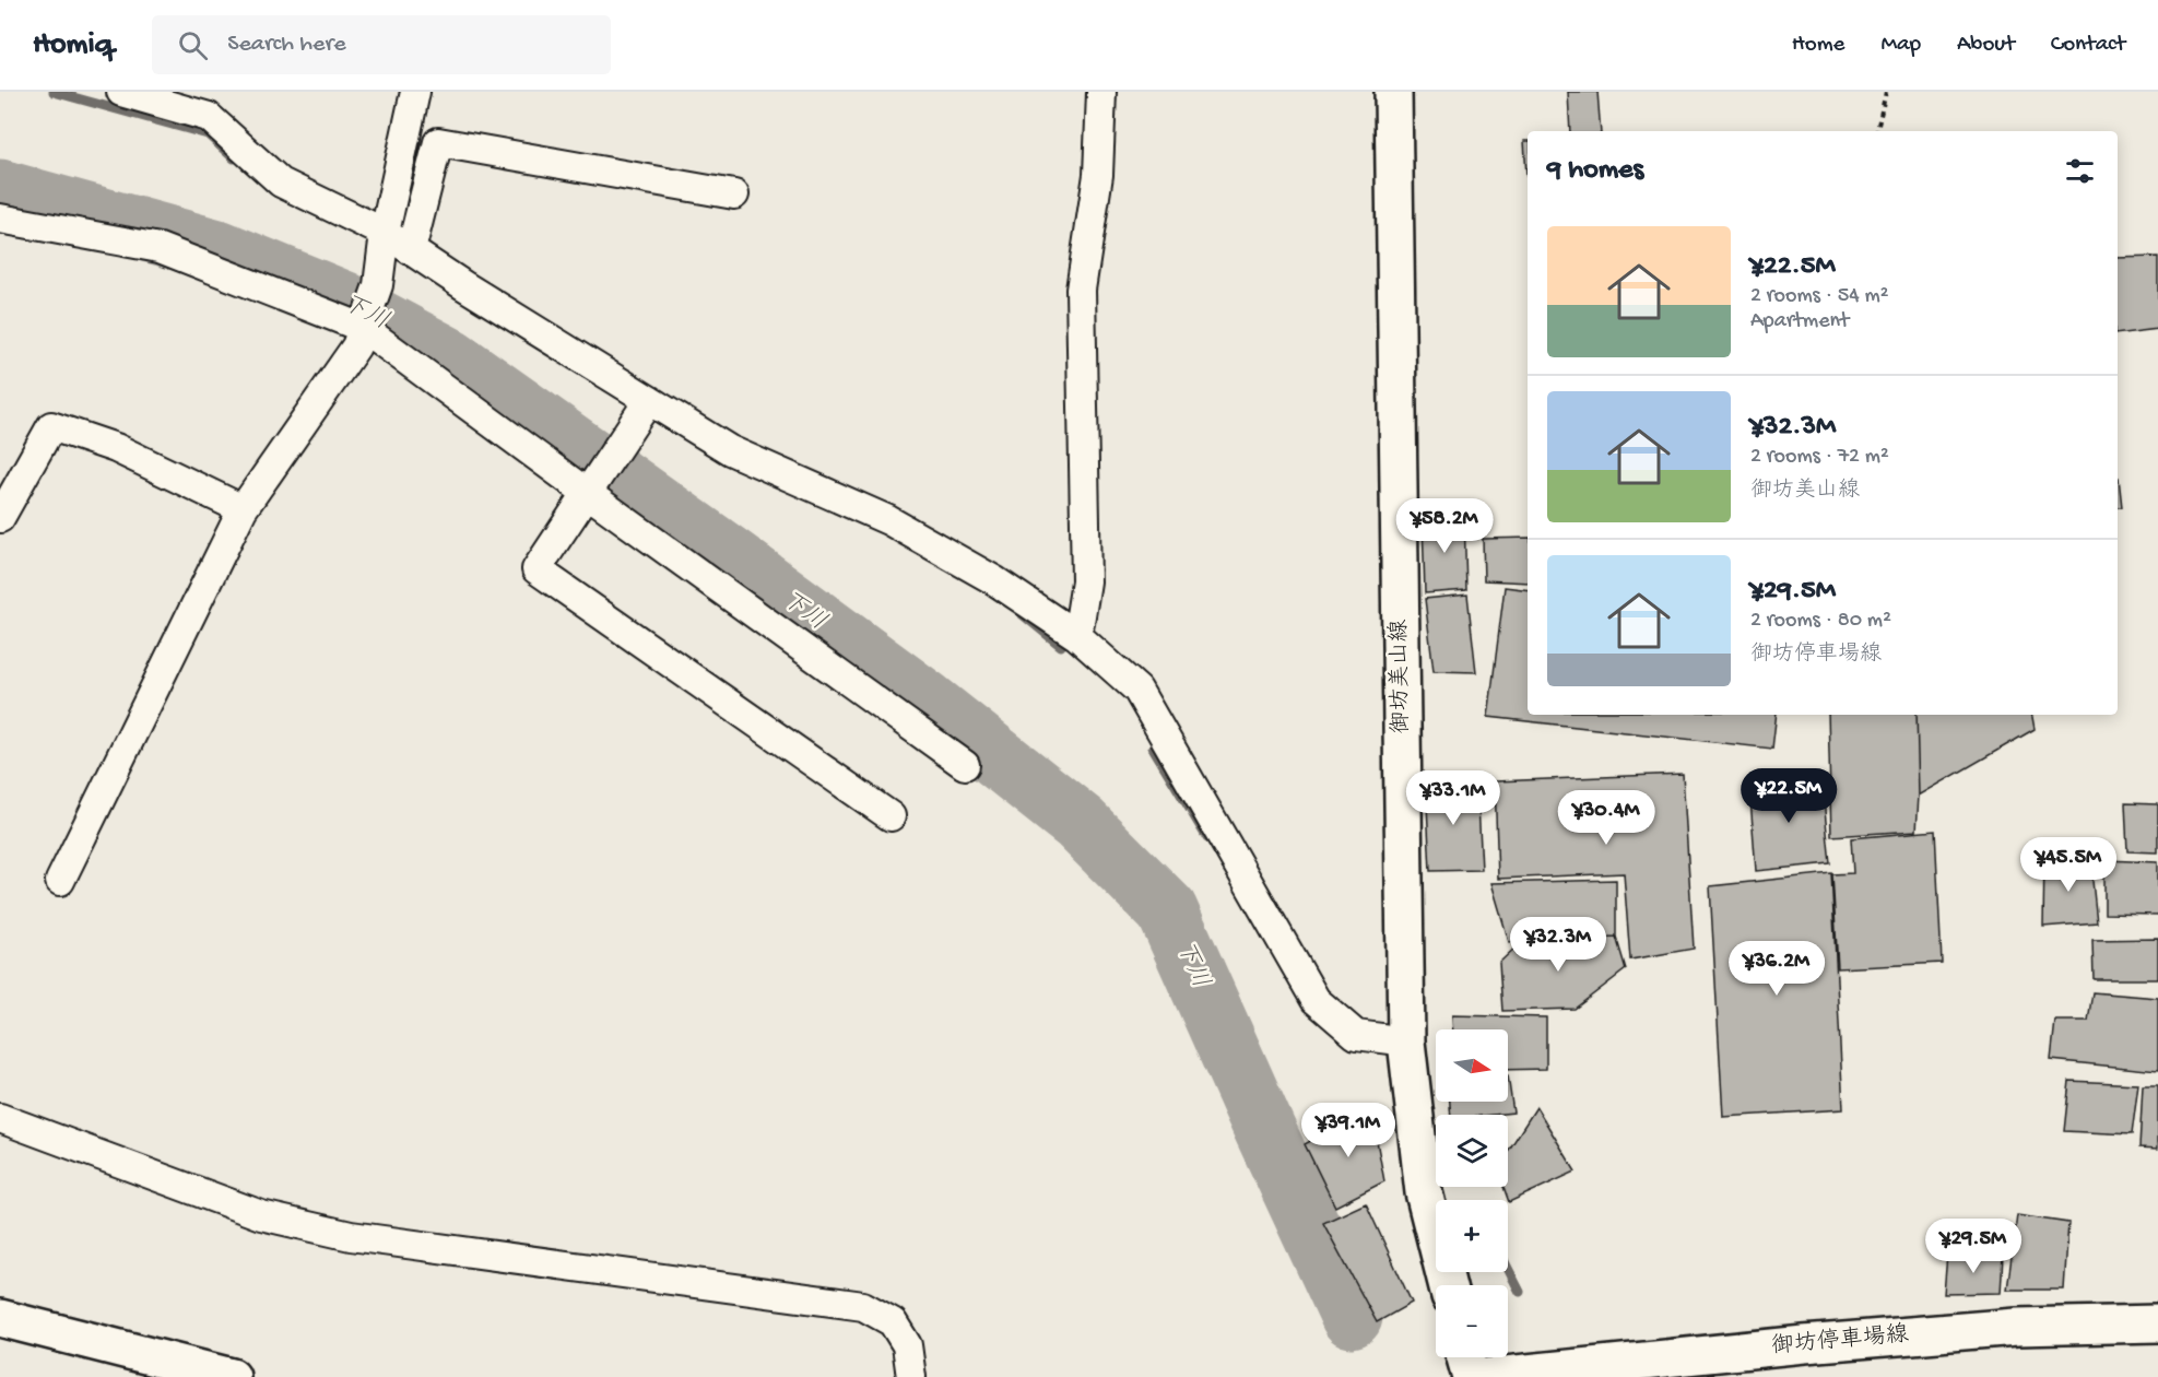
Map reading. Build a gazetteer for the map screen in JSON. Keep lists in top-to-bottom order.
{
  "streets": {
    "main road": ["御坊美山線", "御坊停車場線"]
  },
  "water": ["下川"],
  "north": "right",
  "page": {
    "header": "Homiq",
    "search": "Search here",
    "nav": [
      "Home",
      "Map",
      "About",
      "Contact"
    ],
    "heading": "9 homes",
    "list": [
      {
        "name": "¥22.5M",
        "note": "2 rooms · 54 m² · Apartment"
      },
      {
        "name": "¥32.3M",
        "note": "2 rooms · 72 m² · 御坊美山線"
      },
      {
        "name": "¥29.5M",
        "note": "2 rooms · 80 m² · 御坊停車場線"
      }
    ],
    "price": [
      "¥58.2M",
      "¥22.5M",
      "¥33.1M",
      "¥30.4M",
      "¥45.5M",
      "¥32.3M",
      "¥36.2M",
      "¥39.1M",
      "¥29.5M"
    ],
    "map_buttons": ["+", "−"]
  }
}
